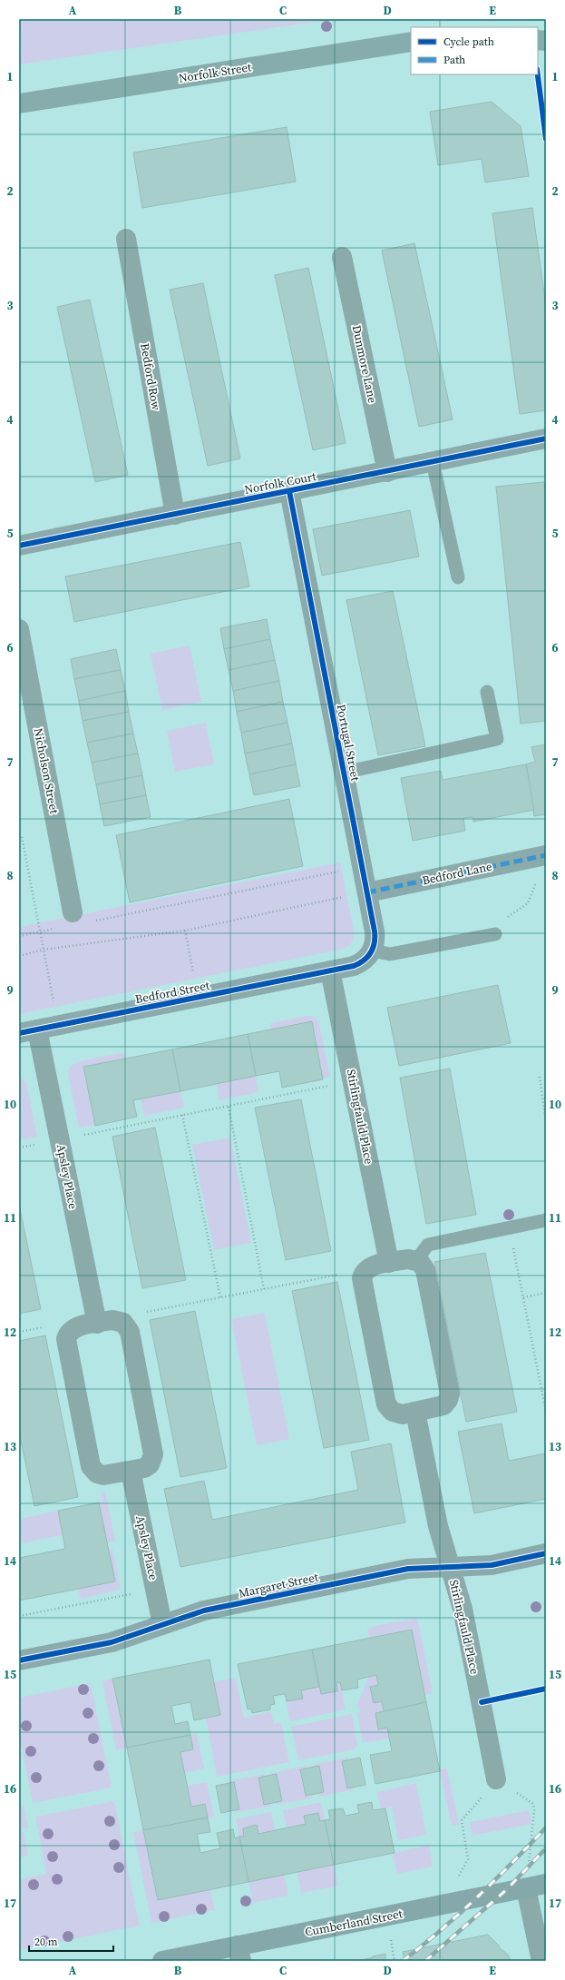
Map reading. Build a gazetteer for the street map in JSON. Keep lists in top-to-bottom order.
{
  "streets": {
    "main road": ["Norfolk Street"],
    "street": [
      "Dunmore Lane",
      "Bedford Row",
      "Norfolk Court",
      "Portugal Street",
      "Nicholson Street",
      "Bedford Lane",
      "Bedford Street",
      "Stirlingfauld Place",
      "Apsley Place",
      "Margaret Street",
      "Cumberland Street"
    ]
  },
  "crossings": [
    ["Dunmore Lane", "Norfolk Court"],
    ["Bedford Row", "Norfolk Court"],
    ["Norfolk Court", "Portugal Street"],
    ["Portugal Street", "Bedford Lane"],
    ["Bedford Street", "Stirlingfauld Place"],
    ["Bedford Street", "Apsley Place"],
    ["Stirlingfauld Place", "Margaret Street"],
    ["Apsley Place", "Margaret Street"]
  ],
  "legend": ["Cycle path", "Path"],
  "scale_bar": "20 m",
  "grid": {
    "columns": [
      "A",
      "B",
      "C",
      "D",
      "E"
    ],
    "rows": [
      "1",
      "2",
      "3",
      "4",
      "5",
      "6",
      "7",
      "8",
      "9",
      "10",
      "11",
      "12",
      "13",
      "14",
      "15",
      "16",
      "17"
    ]
  }
}
